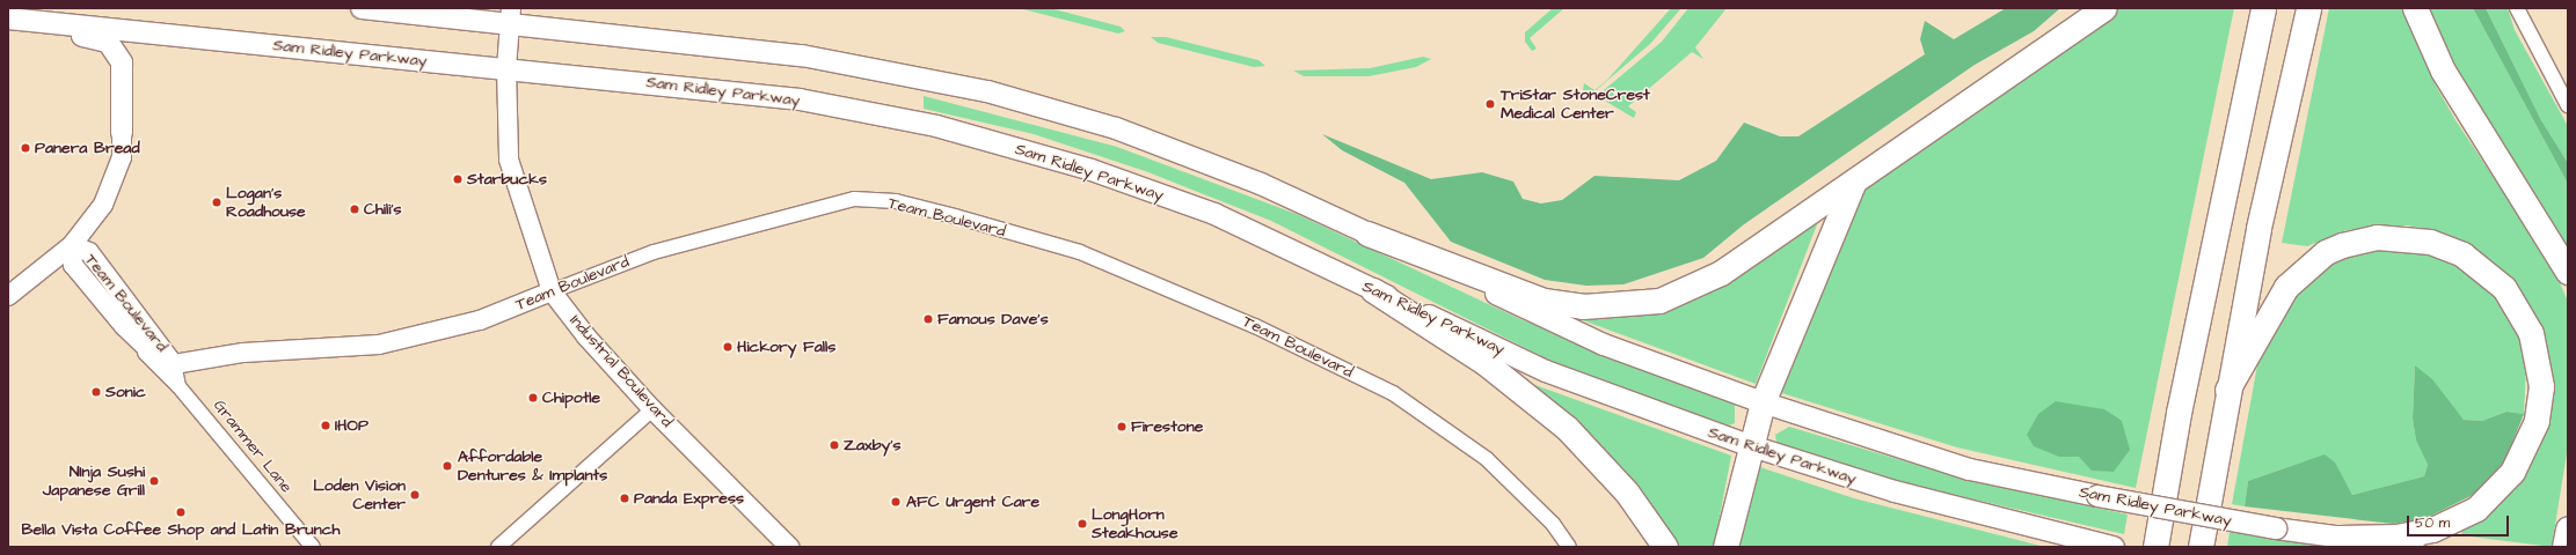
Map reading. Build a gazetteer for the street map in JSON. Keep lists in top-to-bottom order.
{
  "streets": {
    "main road": ["Sam Ridley Parkway"],
    "street": ["Team Boulevard", "Industrial Boulevard", "Grammer Lane"]
  },
  "crossings": [
    ["Sam Ridley Parkway", "Industrial Boulevard"],
    ["Team Boulevard", "Industrial Boulevard"],
    ["Team Boulevard", "Grammer Lane"]
  ],
  "places": [
    "TriStar StoneCrest Medical Center",
    "Panera Bread",
    "Starbucks",
    "Logan's Roadhouse",
    "Chili's",
    "Famous Dave's",
    "Hickory Falls",
    "Sonic",
    "Chipotle",
    "IHOP",
    "Firestone",
    "Zaxby's",
    "Affordable Dentures & Implants",
    "NInja Sushi Japanese Grill",
    "Loden Vision Center",
    "Panda Express",
    "AFC Urgent Care",
    "Bella Vista Coffee Shop and Latin Brunch",
    "LongHorn Steakhouse"
  ],
  "scale_bar": "50 m"
}
